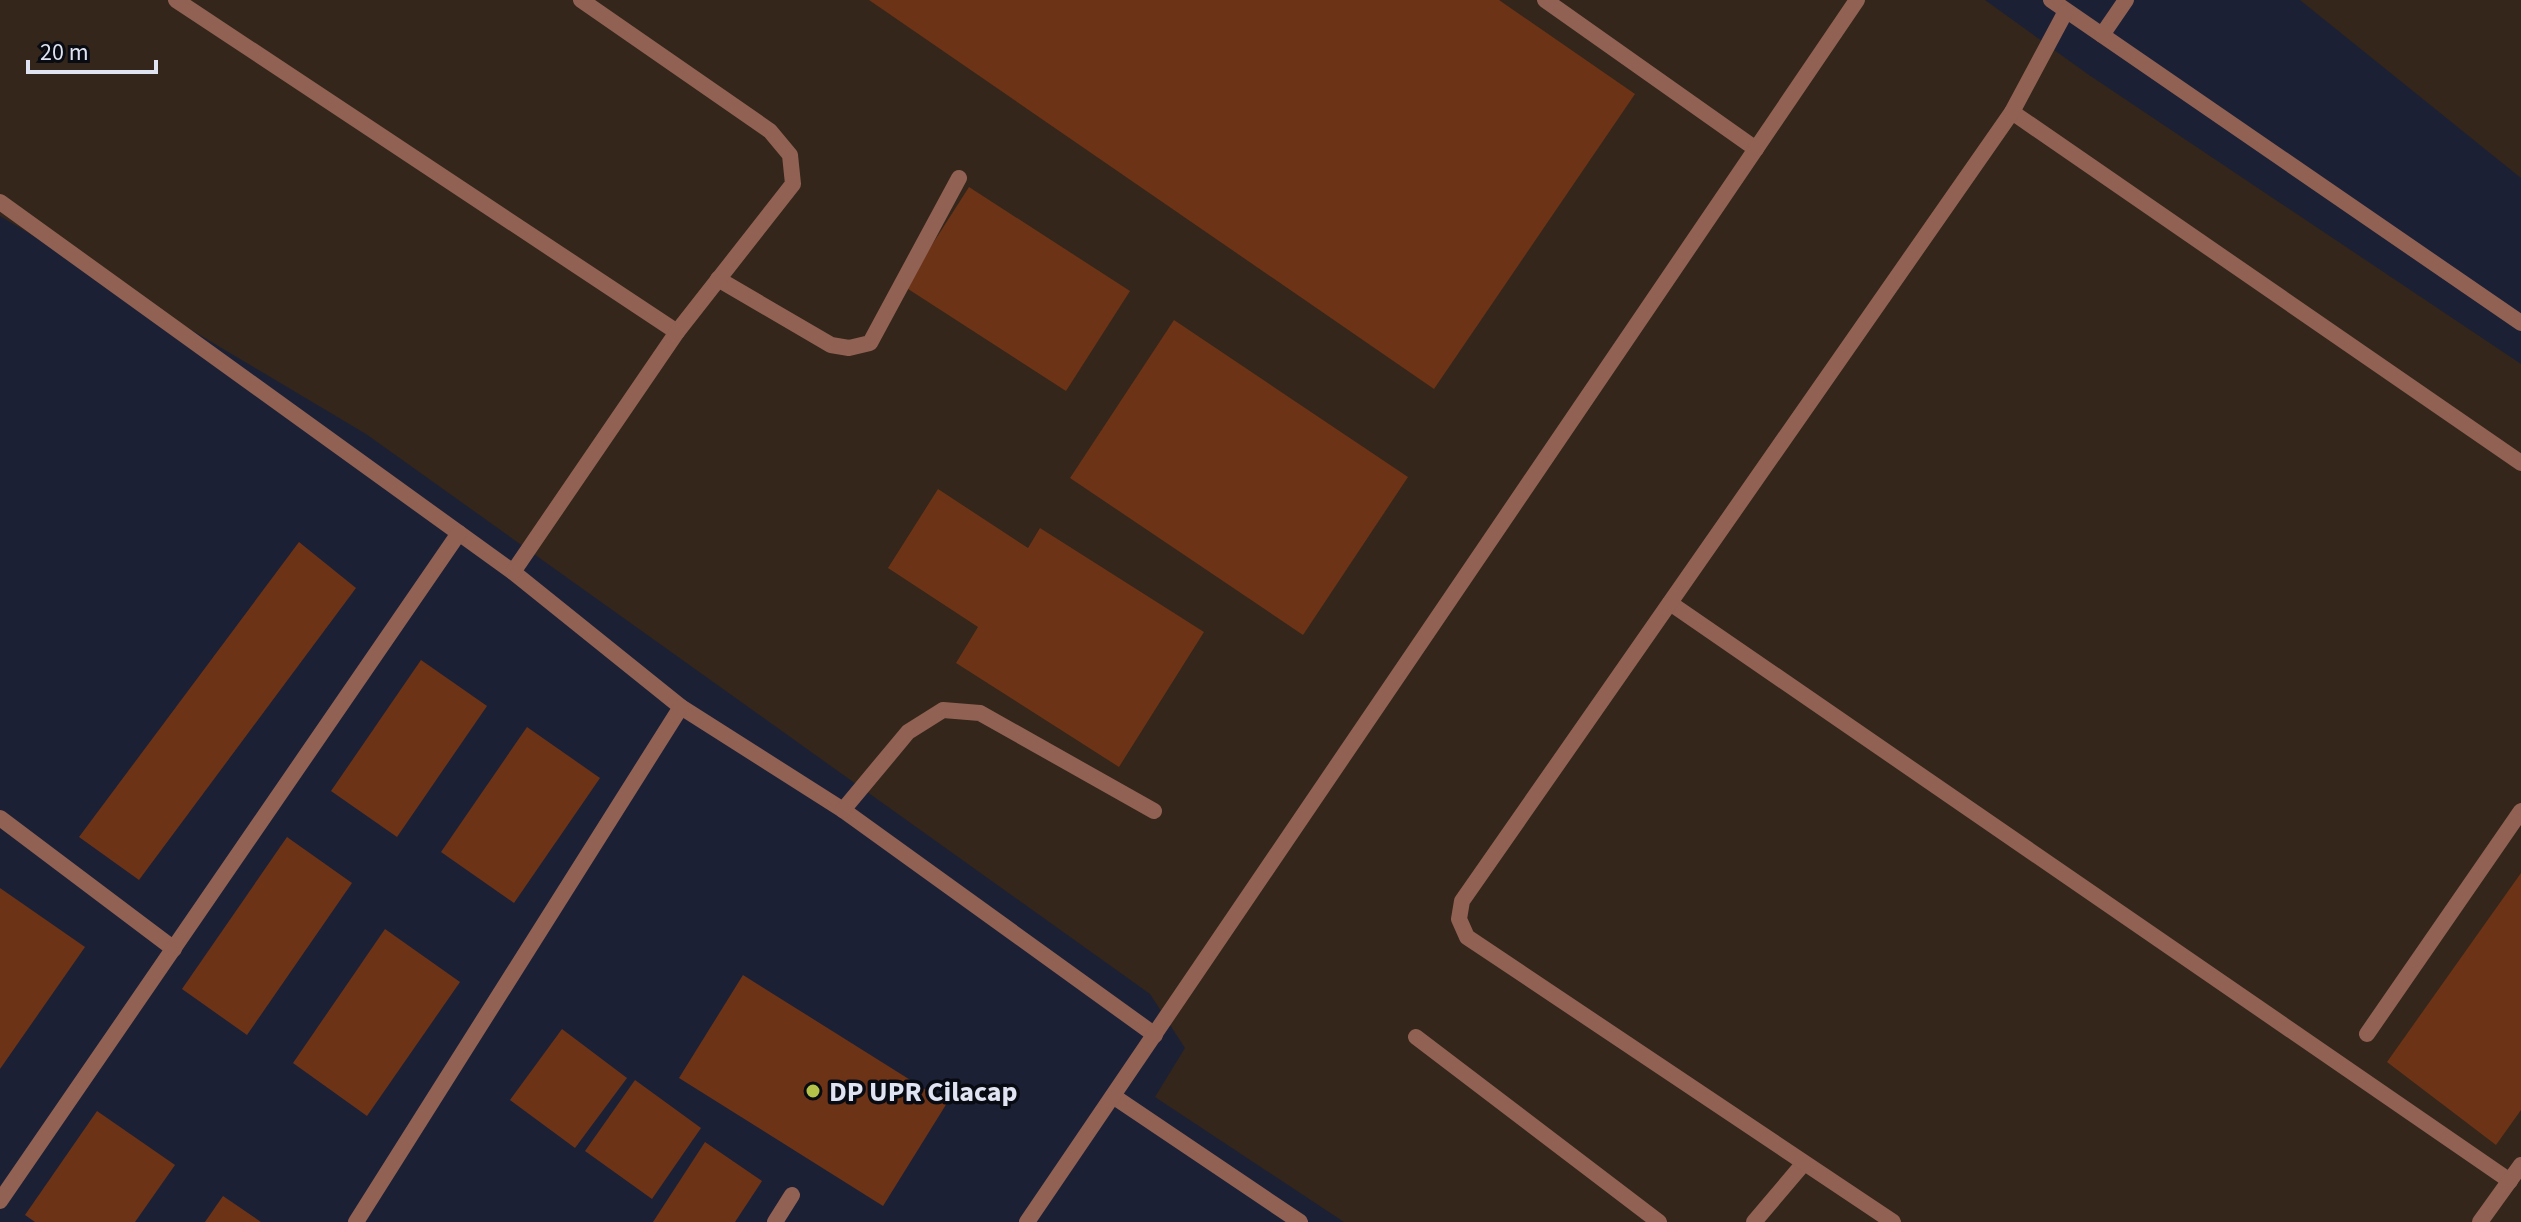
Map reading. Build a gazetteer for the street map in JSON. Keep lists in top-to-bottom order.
{
  "places": ["DP UPR Cilacap"],
  "scale_bar": "20 m"
}
